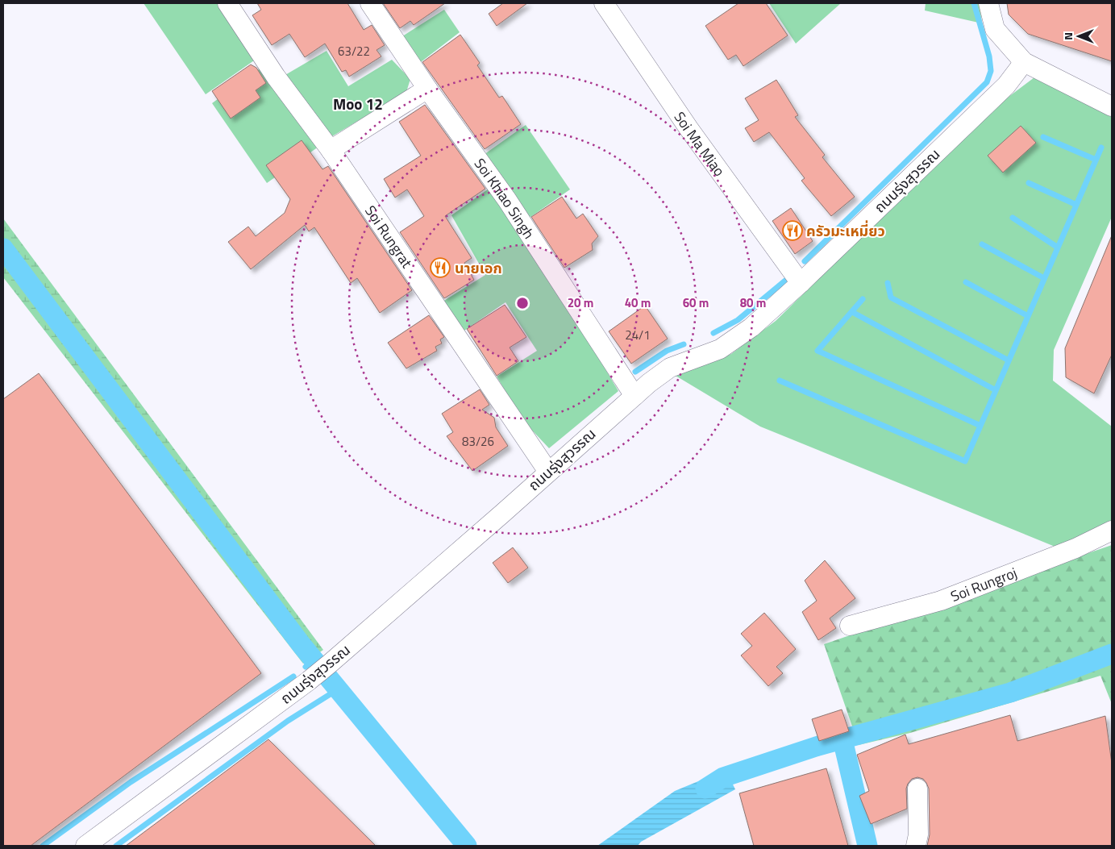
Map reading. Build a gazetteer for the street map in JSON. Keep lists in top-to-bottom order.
{
  "streets": {
    "street": [
      "Soi Ma Miao",
      "ถนนรุ่งสุวรรณ",
      "Soi Khiao Singh",
      "Soi Rungrat",
      "Soi Rungroj"
    ]
  },
  "crossings": [
    ["Soi Ma Miao", "ถนนรุ่งสุวรรณ"],
    ["ถนนรุ่งสุวรรณ", "Soi Khiao Singh"],
    ["ถนนรุ่งสุวรรณ", "Soi Rungrat"]
  ],
  "districts": ["Moo 12"],
  "places": {
    "restaurant": ["ครัวมะเหมี่ยว", "นายเอก"]
  },
  "house_numbers": ["63/22", "24/1", "83/26"],
  "north": "left",
  "rings": [
    "20 m",
    "40 m",
    "60 m",
    "80 m"
  ]
}
